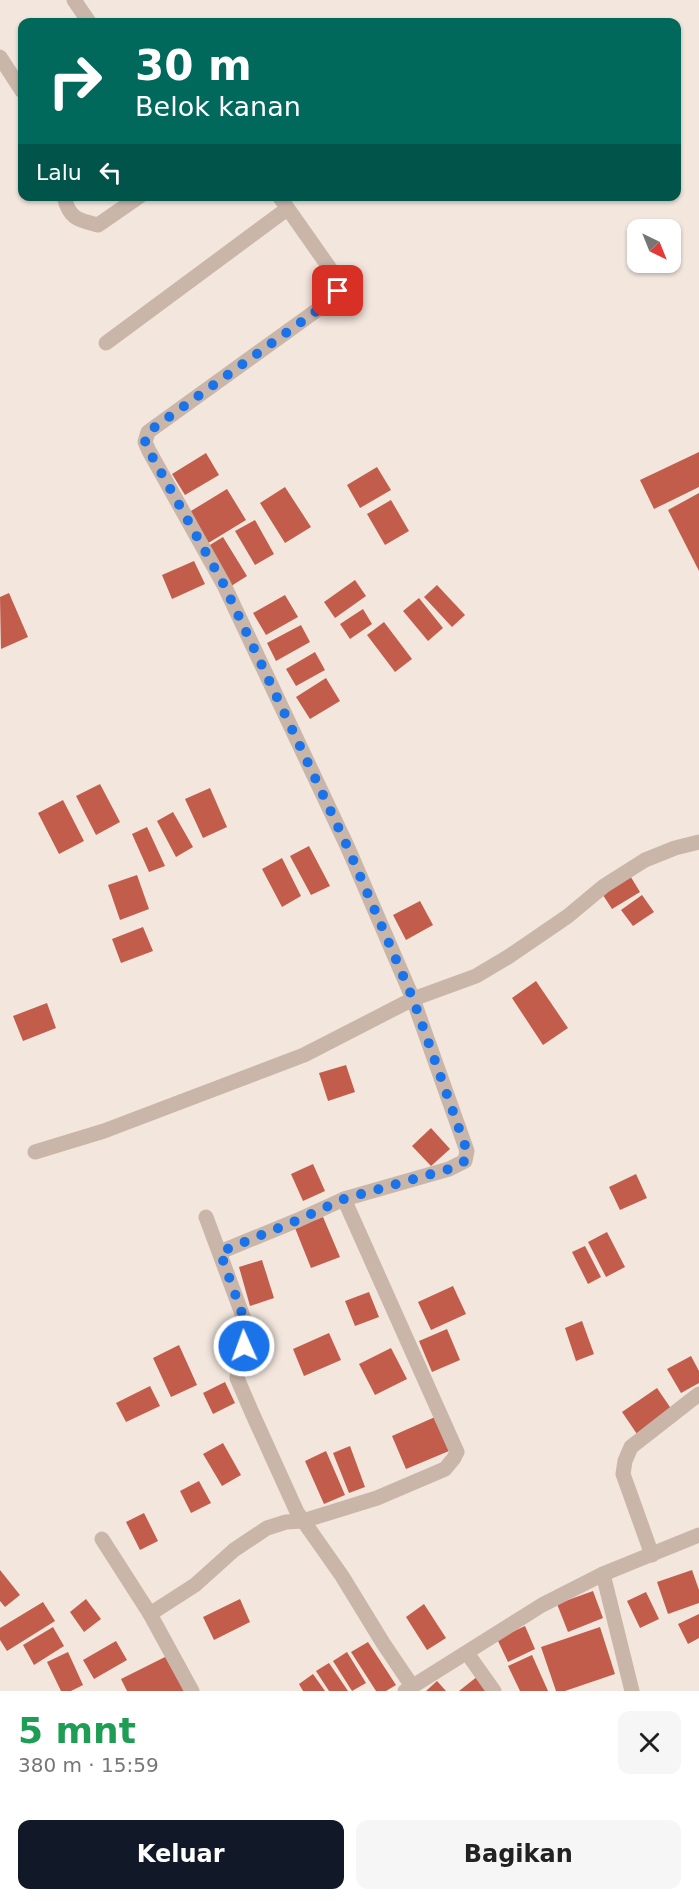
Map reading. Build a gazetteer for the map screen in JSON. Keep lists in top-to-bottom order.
{
  "north": "bottom right",
  "page": {
    "turn": ["30 m", "Belok kanan"],
    "then": "Lalu",
    "heading": ["5 mnt", "380 m · 15:59"],
    "buttons": ["Keluar", "Bagikan"]
  }
}
